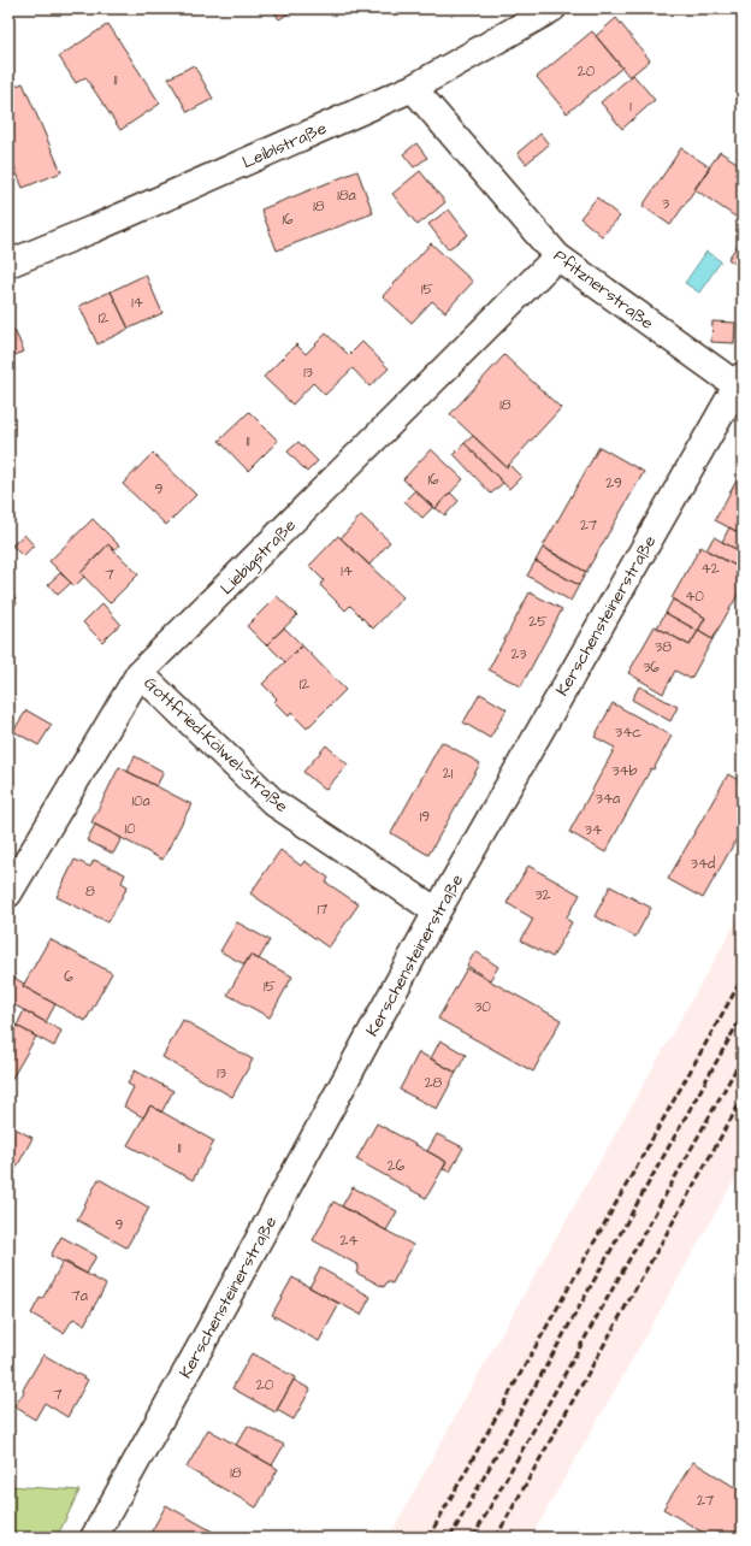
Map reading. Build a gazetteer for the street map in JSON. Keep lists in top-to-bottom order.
{
  "streets": {
    "street": [
      "Leiblstraße",
      "Pfitznerstraße",
      "Liebigstraße",
      "Kerschensteinerstraße",
      "Gottfried-Kölwel-Straße"
    ]
  },
  "crossings": [
    ["Leiblstraße", "Pfitznerstraße"],
    ["Pfitznerstraße", "Liebigstraße"],
    ["Pfitznerstraße", "Kerschensteinerstraße"],
    ["Liebigstraße", "Gottfried-Kölwel-Straße"],
    ["Kerschensteinerstraße", "Gottfried-Kölwel-Straße"]
  ],
  "house_numbers": [
    "20",
    "11",
    "1",
    "18a",
    "3",
    "18",
    "16",
    "15",
    "14",
    "12",
    "13",
    "18",
    "11",
    "16",
    "29",
    "9",
    "27",
    "42",
    "14",
    "7",
    "40",
    "25",
    "38",
    "23",
    "36",
    "12",
    "34c",
    "34b",
    "21",
    "34a",
    "10a",
    "19",
    "10",
    "34",
    "34d",
    "8",
    "32",
    "17",
    "6",
    "15",
    "30",
    "13",
    "28",
    "11",
    "26",
    "9",
    "24",
    "7a",
    "20",
    "7",
    "18",
    "27"
  ]
}
